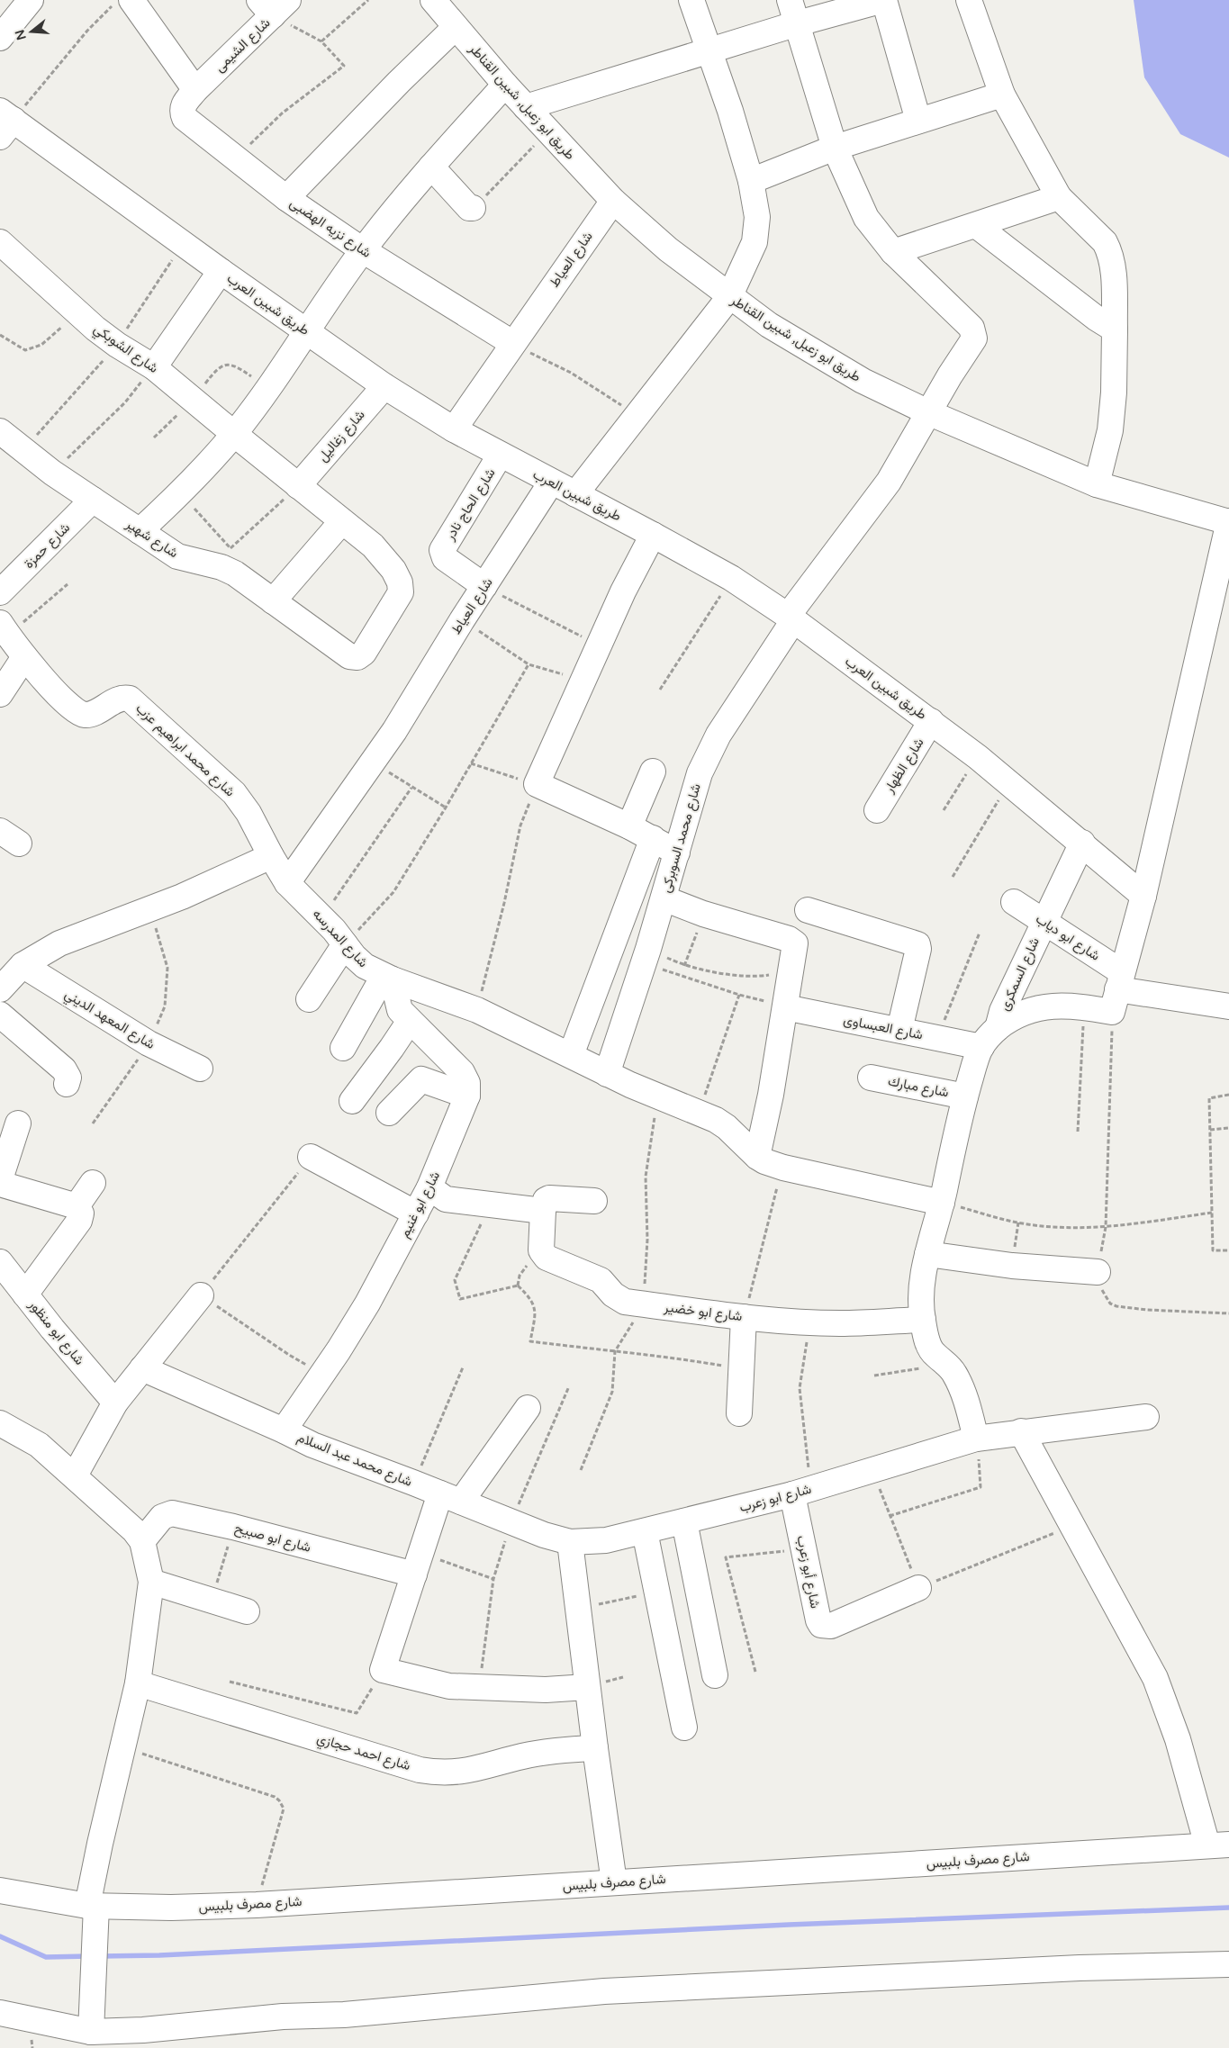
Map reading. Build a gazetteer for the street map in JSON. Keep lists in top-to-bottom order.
{
  "streets": {
    "street": [
      "شارع الشيمى",
      "طريق ابو زعبل, شبين القناطر",
      "شارع نزيه الهضبى",
      "شارع العياط",
      "طريق شبين العرب",
      "شارع الشوبكي",
      "شارع زغاليل",
      "شارع الحاج نادر",
      "شارع شهير",
      "شارع حمزة",
      "شارع محمد ابراهيم عزب",
      "شارع الظهار",
      "شارع محمد السوبركى",
      "شارع ابو دياب",
      "شارع المدرسه",
      "شارع السمكرى",
      "شارع المعهد الديني",
      "شارع العبساوى",
      "شارع مبارك",
      "شارع ابو غنيم",
      "شارع ابو خضير",
      "شارع ابو منظور",
      "شارع محمد عبد السلام",
      "شارع ابو زعرب",
      "شارع ابو صبيح",
      "شارع أبو زعرب",
      "شارع احمد حجازي",
      "شارع مصرف بلبيس"
    ]
  },
  "crossings": [
    ["شارع الشيمى", "شارع نزيه الهضبى"],
    ["طريق ابو زعبل, شبين القناطر", "شارع العياط"],
    ["طريق ابو زعبل, شبين القناطر", "شارع محمد السوبركى"],
    ["شارع نزيه الهضبى", "شارع العياط"],
    ["شارع العياط", "طريق شبين العرب"],
    ["شارع العياط", "شارع الحاج نادر"],
    ["شارع العياط", "شارع محمد ابراهيم عزب"],
    ["شارع العياط", "شارع المدرسه"],
    ["طريق شبين العرب", "شارع زغاليل"],
    ["طريق شبين العرب", "شارع الحاج نادر"],
    ["طريق شبين العرب", "شارع الظهار"],
    ["طريق شبين العرب", "شارع محمد السوبركى"],
    ["طريق شبين العرب", "شارع السمكرى"],
    ["شارع الشوبكي", "شارع زغاليل"],
    ["شارع الشوبكي", "شارع شهير"],
    ["شارع شهير", "شارع حمزة"],
    ["شارع محمد ابراهيم عزب", "شارع المدرسه"],
    ["شارع محمد السوبركى", "شارع المدرسه"],
    ["شارع ابو دياب", "شارع السمكرى"],
    ["شارع ابو غنيم", "شارع محمد عبد السلام"],
    ["شارع محمد عبد السلام", "شارع ابو زعرب"],
    ["شارع ابو زعرب", "شارع أبو زعرب"]
  ],
  "north": "left"
}
